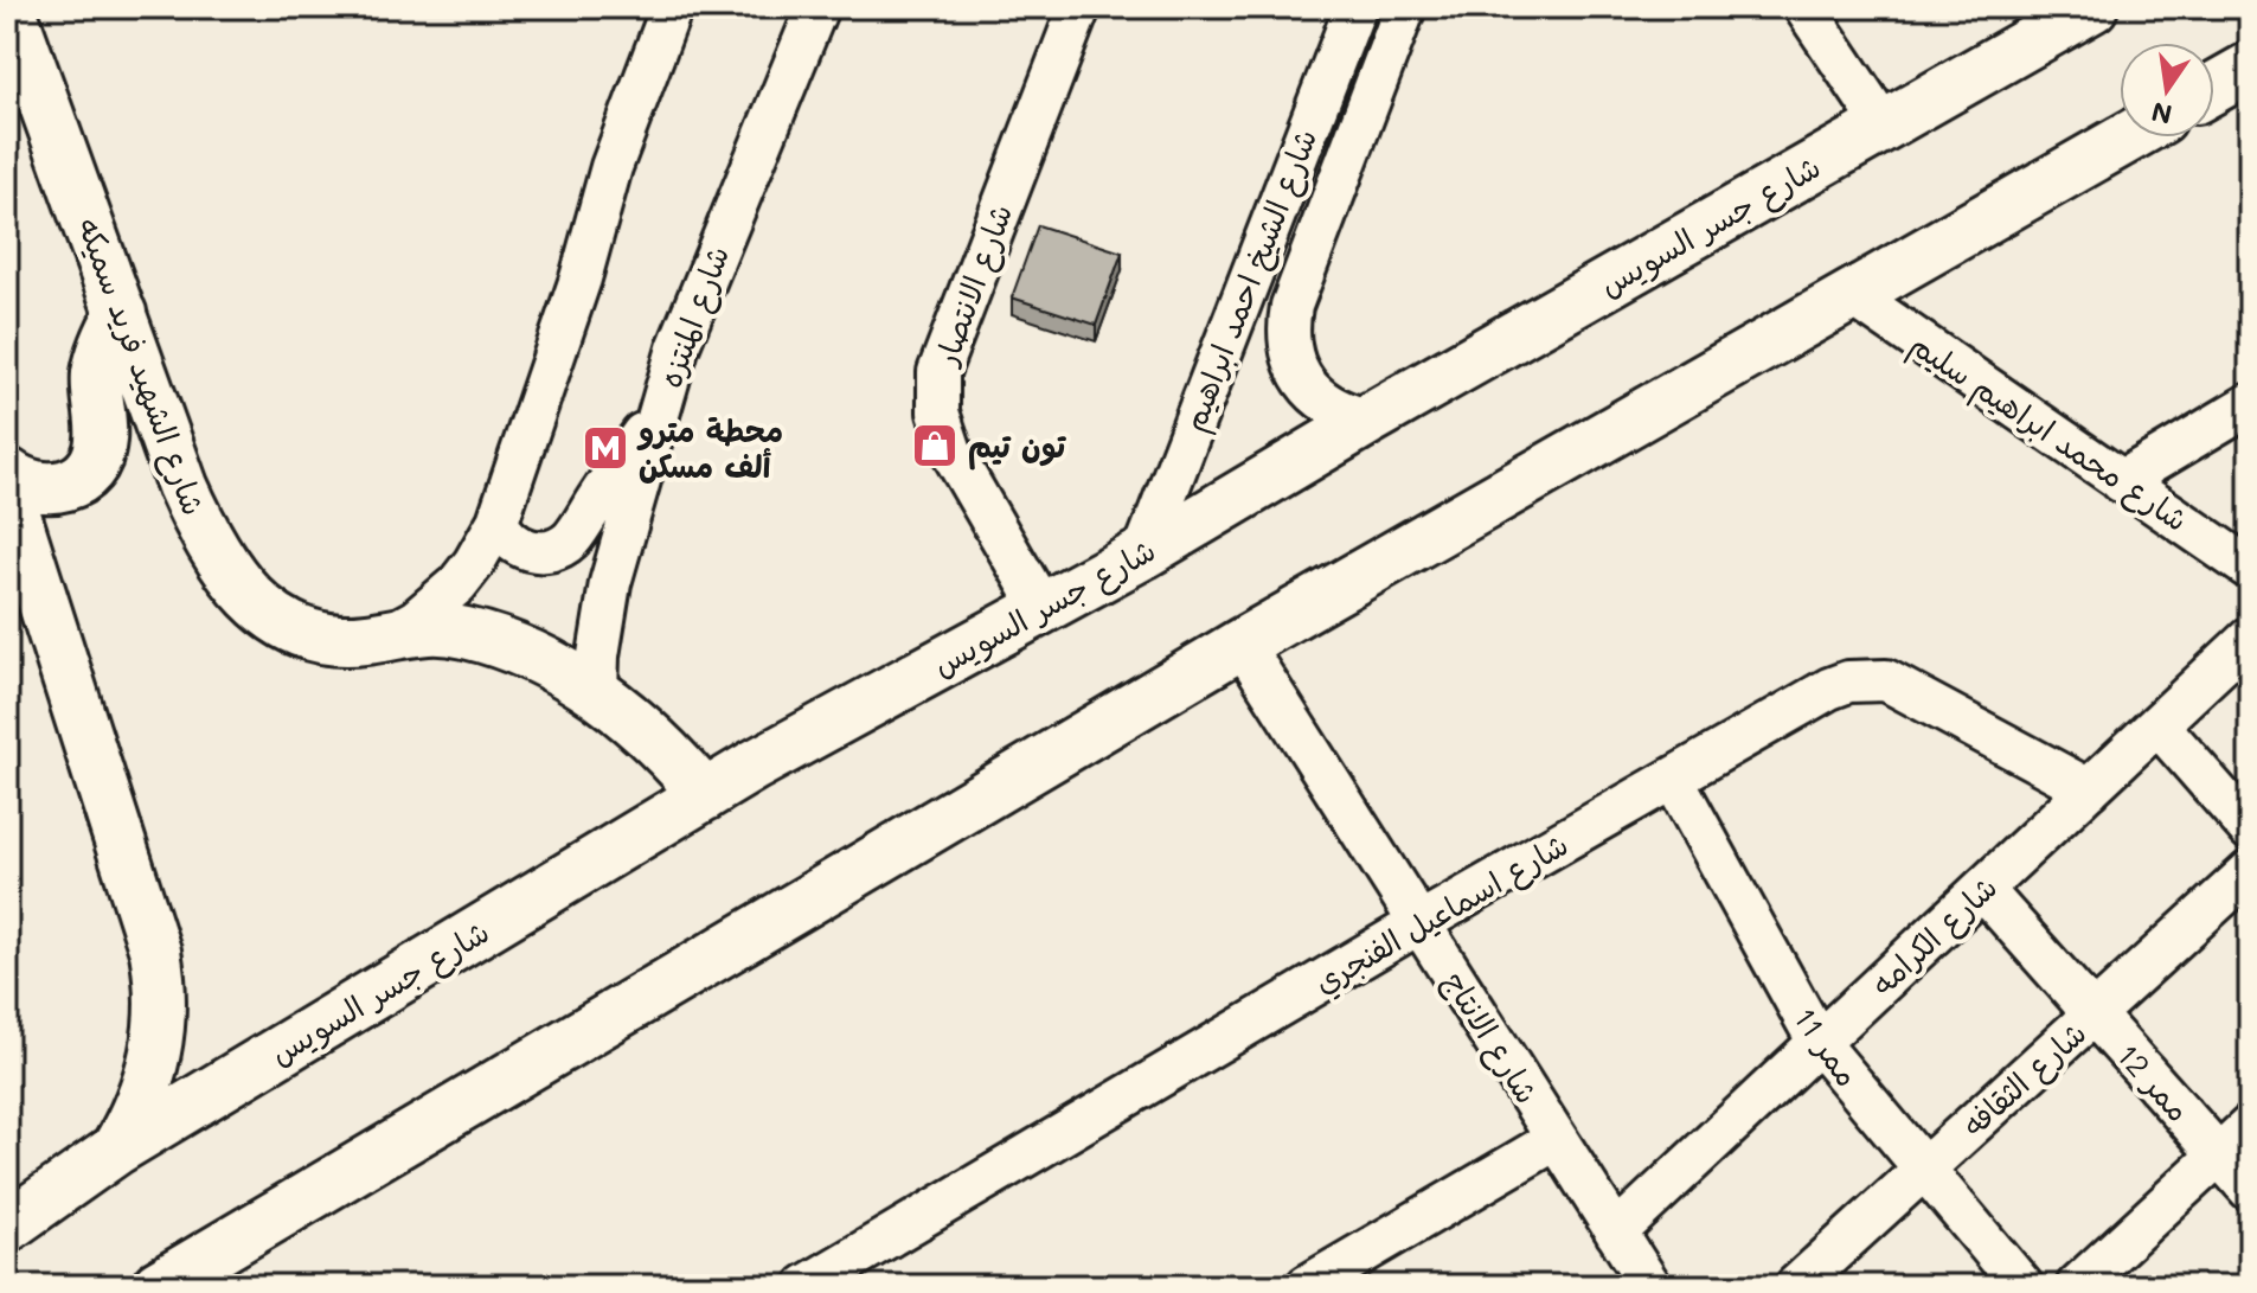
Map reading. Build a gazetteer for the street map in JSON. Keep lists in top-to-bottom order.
{
  "streets": {
    "main road": ["شارع جسر السويس", "شارع الشهيد فريد سميكه"],
    "street": [
      "شارع الشيخ احمد ابراهيم",
      "شارع الانتصار",
      "شارع المنتزه",
      "شارع محمد ابراهيم سليم",
      "شارع اسماعيل الفنجري",
      "شارع الكرامه",
      "شارع الانتاج",
      "ممر 11",
      "شارع الثقافه",
      "ممر 12"
    ]
  },
  "crossings": [
    ["شارع جسر السويس", "شارع الشيخ احمد ابراهيم"],
    ["شارع جسر السويس", "شارع الانتصار"],
    ["شارع جسر السويس", "شارع الشهيد فريد سميكه"],
    ["شارع المنتزه", "شارع الشهيد فريد سميكه"],
    ["شارع اسماعيل الفنجري", "شارع الكرامه"],
    ["شارع اسماعيل الفنجري", "شارع الانتاج"],
    ["شارع اسماعيل الفنجري", "ممر 11"],
    ["شارع الكرامه", "شارع الانتاج"],
    ["شارع الكرامه", "ممر 11"],
    ["شارع الكرامه", "ممر 12"],
    ["ممر 11", "شارع الثقافه"],
    ["شارع الثقافه", "ممر 12"]
  ],
  "places": {
    "shop": ["تون تيم"],
    "metro station": ["محطة مترو ألف مسكن"]
  },
  "north": "bottom"
}
